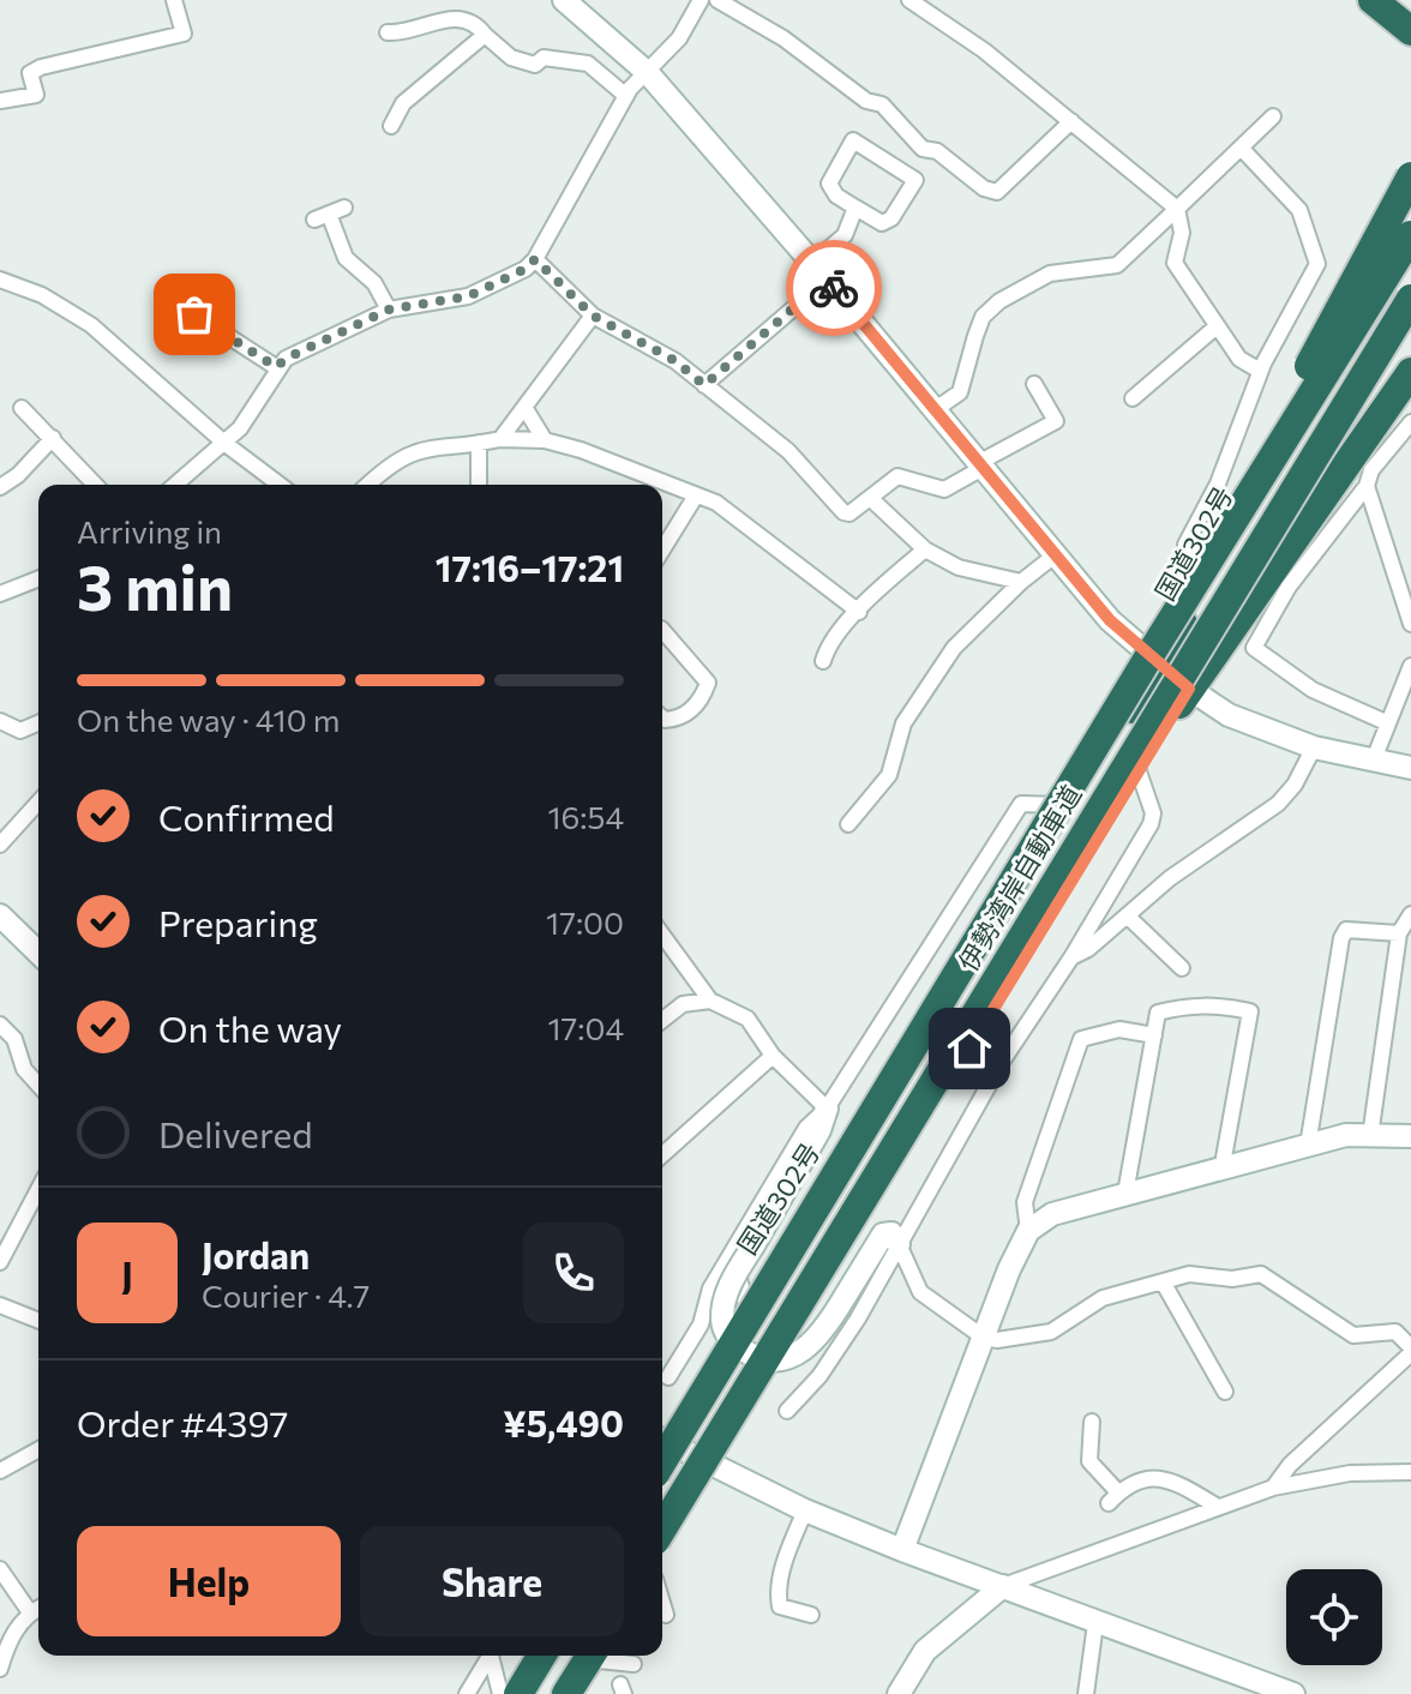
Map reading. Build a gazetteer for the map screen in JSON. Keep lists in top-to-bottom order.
{
  "streets": {
    "highway": ["国道302号", "伊勢湾岸自動車道"]
  },
  "crossings": [
    ["国道302号", "伊勢湾岸自動車道"]
  ],
  "page": {
    "heading": ["3 min", "Arriving in", "17:16–17:21"],
    "panel": [
      "Jordan",
      "Courier · 4.7",
      "Order #4397",
      "¥5,490"
    ],
    "bar": "On the way · 410 m",
    "list": [
      ["Confirmed", "16:54"],
      ["Preparing", "17:00"],
      ["On the way", "17:04"],
      "Delivered"
    ],
    "round": "J",
    "buttons": ["Help", "Share"]
  }
}
